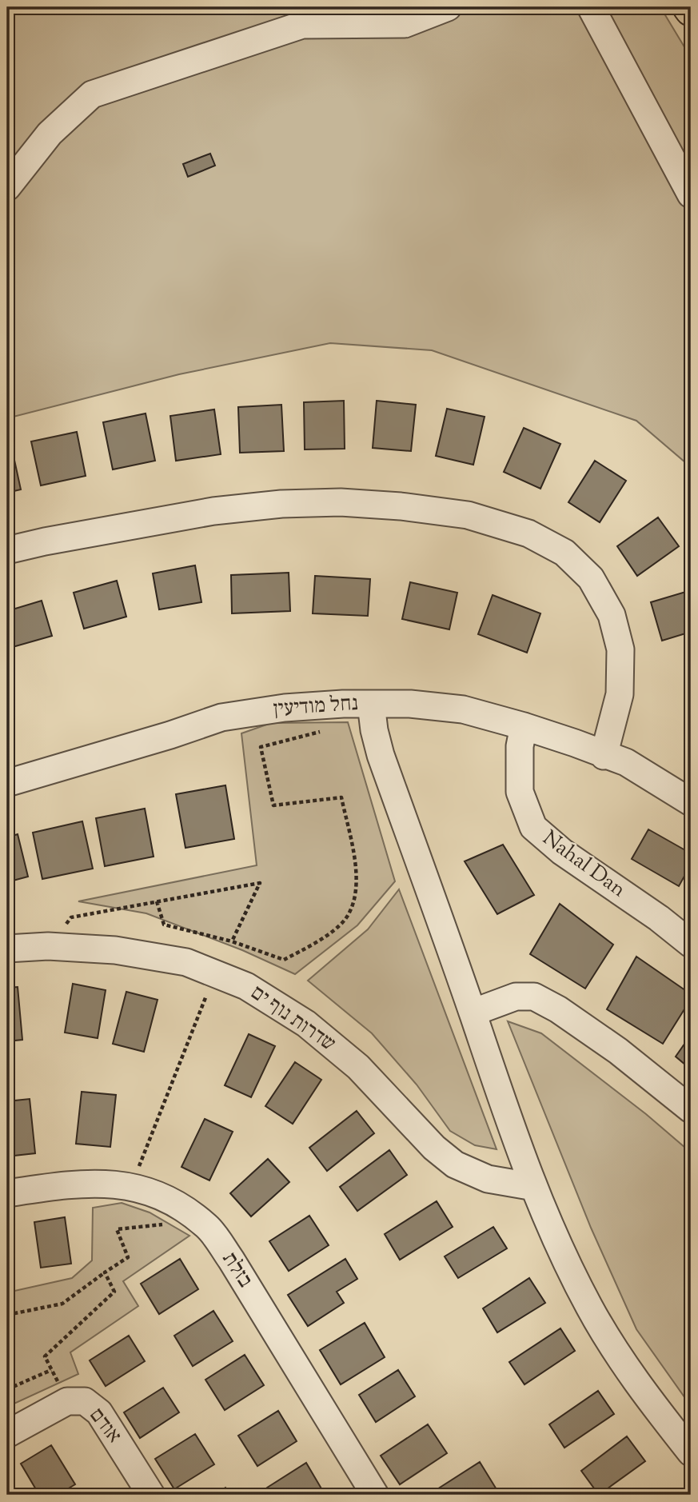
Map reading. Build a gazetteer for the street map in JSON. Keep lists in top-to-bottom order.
{
  "streets": {
    "street": [
      "נחל מודיעין",
      "Nahal Dan",
      "שדרות נוף ים",
      "בזלת",
      "אודם"
    ]
  },
  "crossings": [
    ["נחל מודיעין", "Nahal Dan"]
  ]
}
